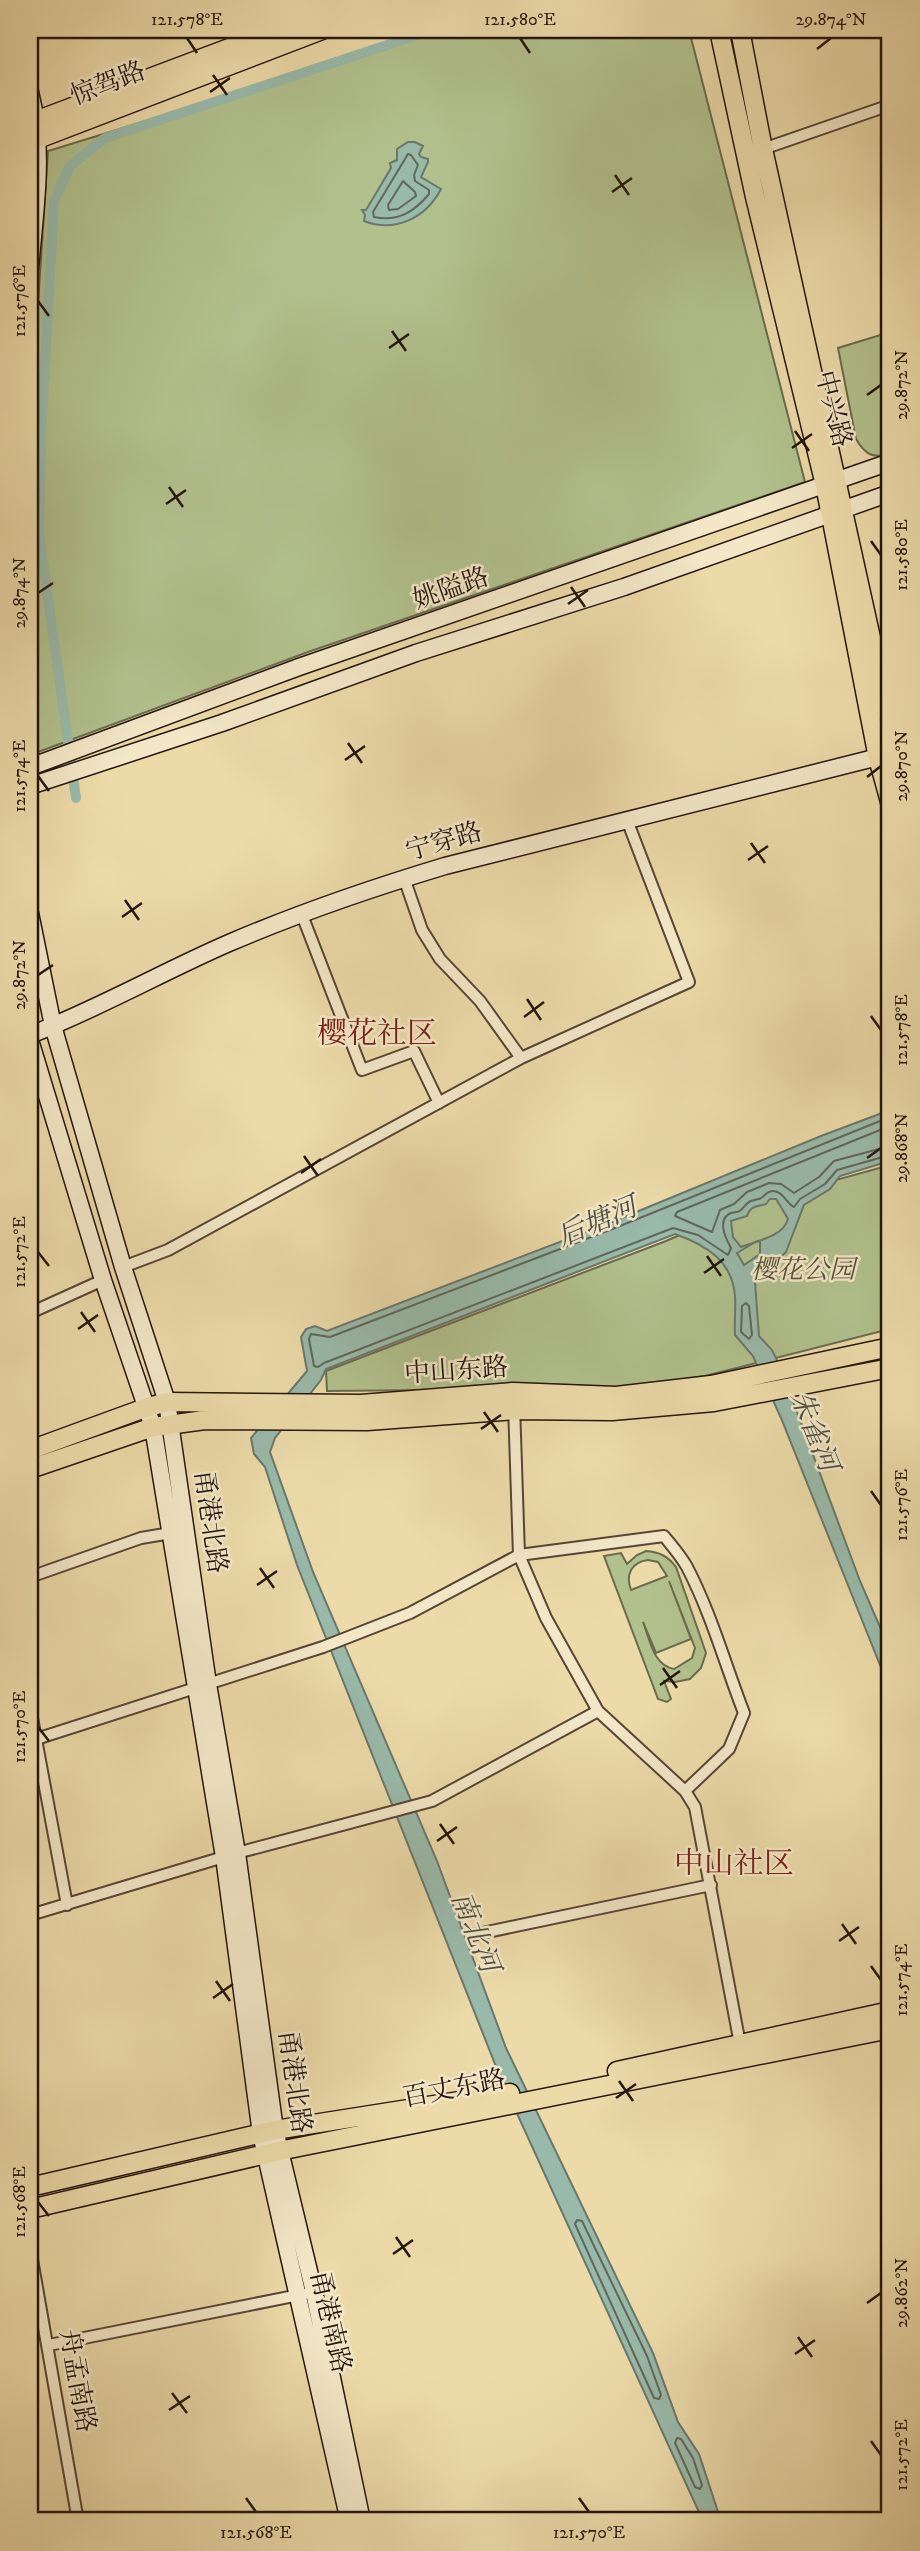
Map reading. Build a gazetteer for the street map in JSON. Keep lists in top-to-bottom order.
{
  "streets": {
    "main road": [
      "惊驾路",
      "中兴路",
      "姚隘路",
      "宁穿路",
      "中山东路",
      "甬港北路",
      "百丈东路",
      "甬港南路"
    ],
    "street": ["舟孟南路"]
  },
  "crossings": [
    ["中兴路", "姚隘路"],
    ["中兴路", "宁穿路"],
    ["宁穿路", "甬港北路"],
    ["中山东路", "甬港北路"],
    ["甬港北路", "百丈东路"],
    ["甬港北路", "甬港南路"],
    ["百丈东路", "甬港南路"]
  ],
  "districts": ["樱花社区", "中山社区"],
  "water": ["后塘河", "朱雀河", "南北河"],
  "parks": ["樱花公园"],
  "coordinates": [
    "121.578°E",
    "121.580°E",
    "29.874°N",
    "121.576°E",
    "29.872°N",
    "29.870°N",
    "121.574°E",
    "29.868°N",
    "121.572°E",
    "121.570°E",
    "121.568°E",
    "29.862°N"
  ]
}
